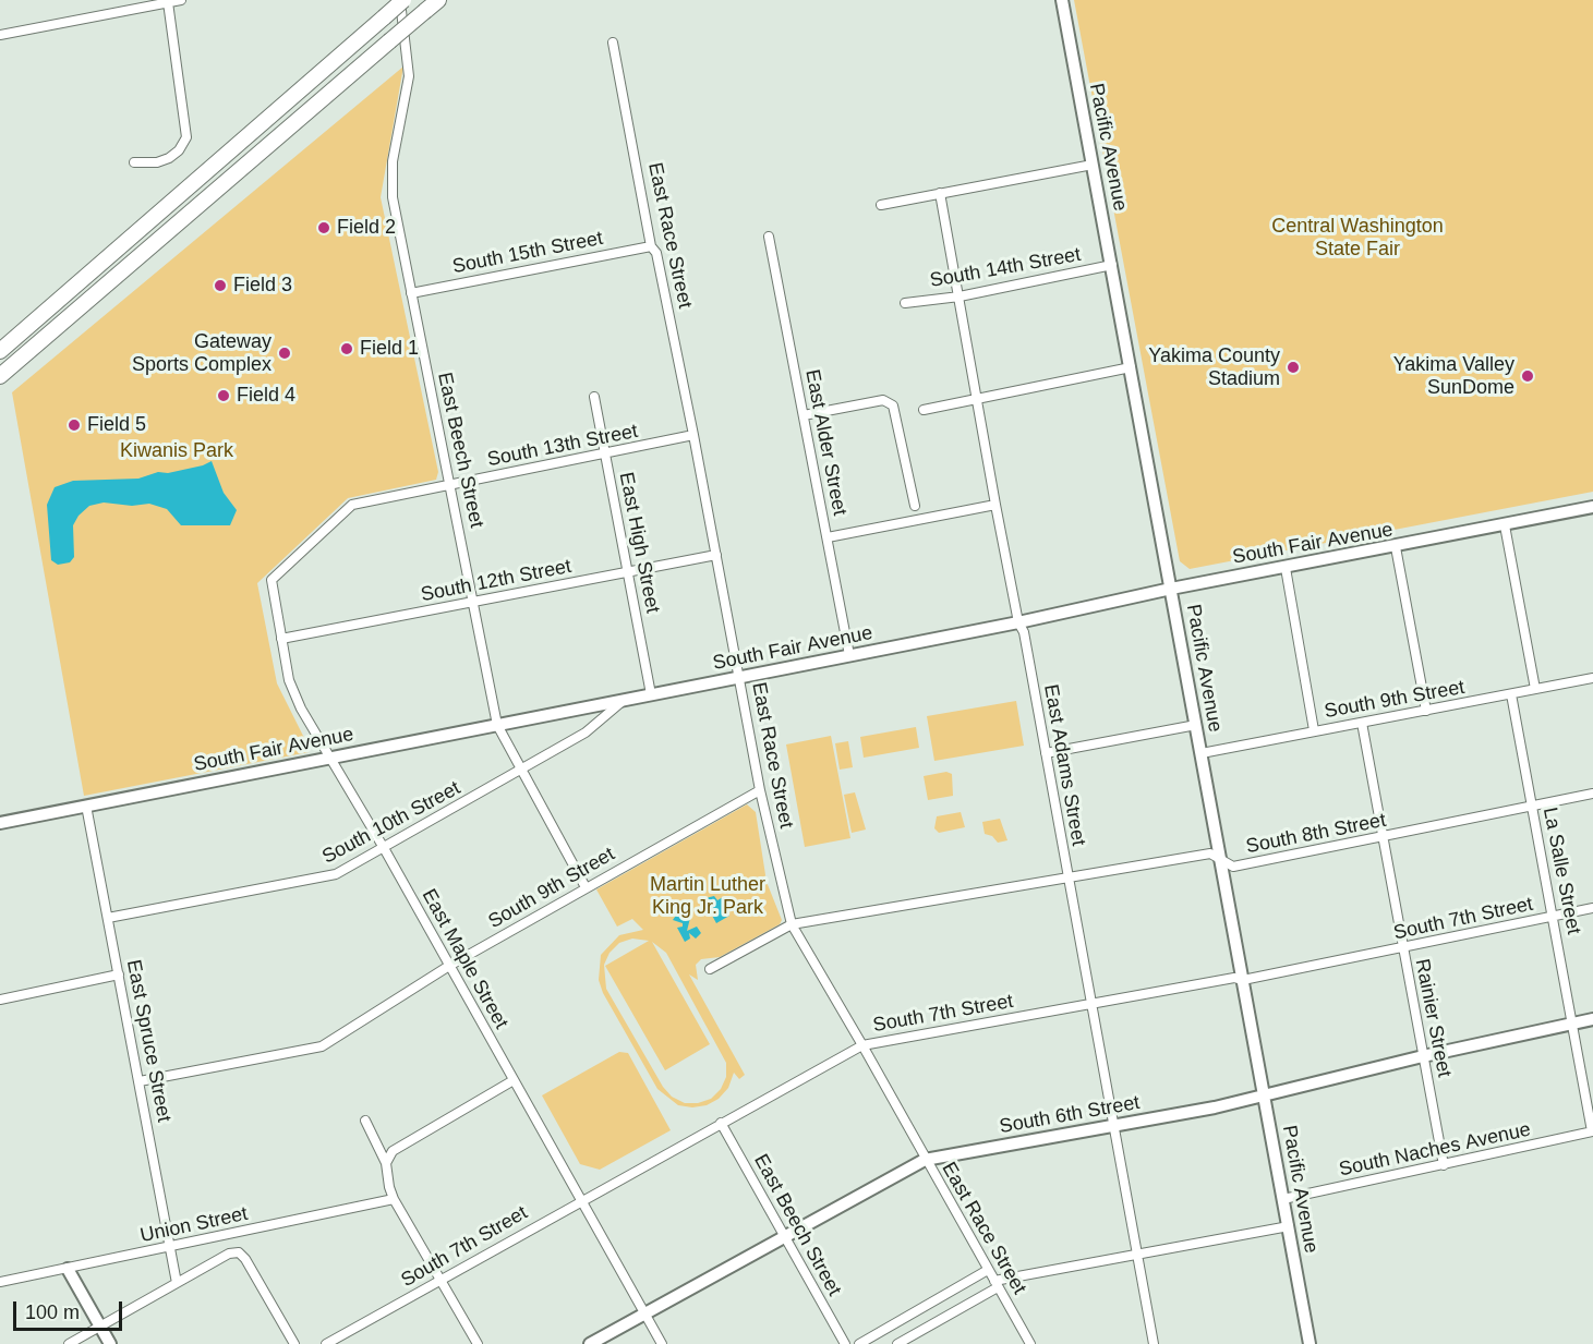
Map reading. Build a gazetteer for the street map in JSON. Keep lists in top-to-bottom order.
{
  "streets": {
    "street": [
      "Pacific Avenue",
      "East Race Street",
      "South 15th Street",
      "South 14th Street",
      "East Alder Street",
      "South 13th Street",
      "East Beech Street",
      "East High Street",
      "South Fair Avenue",
      "South 12th Street",
      "South 9th Street",
      "East Adams Street",
      "South 10th Street",
      "South 8th Street",
      "La Salle Street",
      "South 7th Street",
      "East Maple Street",
      "Rainier Street",
      "East Spruce Street",
      "South 6th Street",
      "South Naches Avenue",
      "Union Street"
    ]
  },
  "crossings": [
    ["Pacific Avenue", "South 14th Street"],
    ["Pacific Avenue", "South Fair Avenue"],
    ["Pacific Avenue", "South 9th Street"],
    ["Pacific Avenue", "South 8th Street"],
    ["Pacific Avenue", "South 7th Street"],
    ["Pacific Avenue", "South 6th Street"],
    ["Pacific Avenue", "South Naches Avenue"],
    ["East Race Street", "South 15th Street"],
    ["East Race Street", "South 13th Street"],
    ["East Race Street", "South Fair Avenue"],
    ["East Race Street", "South 12th Street"],
    ["East Race Street", "South 9th Street"],
    ["East Race Street", "South 8th Street"],
    ["East Race Street", "South 7th Street"],
    ["East Race Street", "South 6th Street"],
    ["South 15th Street", "East Beech Street"],
    ["South 14th Street", "East Adams Street"],
    ["East Alder Street", "South Fair Avenue"],
    ["South 13th Street", "East Beech Street"],
    ["South 13th Street", "East High Street"],
    ["South 13th Street", "East Maple Street"],
    ["East Beech Street", "South Fair Avenue"],
    ["East Beech Street", "South 12th Street"],
    ["East Beech Street", "South 9th Street"],
    ["East Beech Street", "South 10th Street"],
    ["East Beech Street", "South 7th Street"],
    ["East Beech Street", "South 6th Street"],
    ["East High Street", "South Fair Avenue"],
    ["East High Street", "South 12th Street"],
    ["South Fair Avenue", "East Adams Street"],
    ["South Fair Avenue", "South 10th Street"],
    ["South Fair Avenue", "East Maple Street"],
    ["South Fair Avenue", "East Spruce Street"],
    ["South 12th Street", "East Maple Street"],
    ["South 9th Street", "La Salle Street"],
    ["South 9th Street", "East Maple Street"],
    ["South 9th Street", "Rainier Street"],
    ["South 9th Street", "East Spruce Street"],
    ["East Adams Street", "South 8th Street"],
    ["East Adams Street", "South 7th Street"],
    ["East Adams Street", "South 6th Street"],
    ["South 10th Street", "East Maple Street"],
    ["South 10th Street", "East Spruce Street"],
    ["South 8th Street", "La Salle Street"],
    ["South 8th Street", "Rainier Street"],
    ["La Salle Street", "South 7th Street"],
    ["La Salle Street", "South 6th Street"],
    ["La Salle Street", "South Naches Avenue"],
    ["South 7th Street", "East Maple Street"],
    ["South 7th Street", "Rainier Street"],
    ["East Maple Street", "South 6th Street"],
    ["Rainier Street", "South 6th Street"],
    ["Rainier Street", "South Naches Avenue"],
    ["East Spruce Street", "Union Street"]
  ],
  "parks": ["Central Washington State Fair", "Kiwanis Park", "Martin Luther King Jr. Park"],
  "places": [
    "Field 2",
    "Field 3",
    "Field 1",
    "Gateway Sports Complex",
    "Yakima County Stadium",
    "Yakima Valley SunDome",
    "Field 4",
    "Field 5"
  ],
  "scale_bar": "100 m"
}
